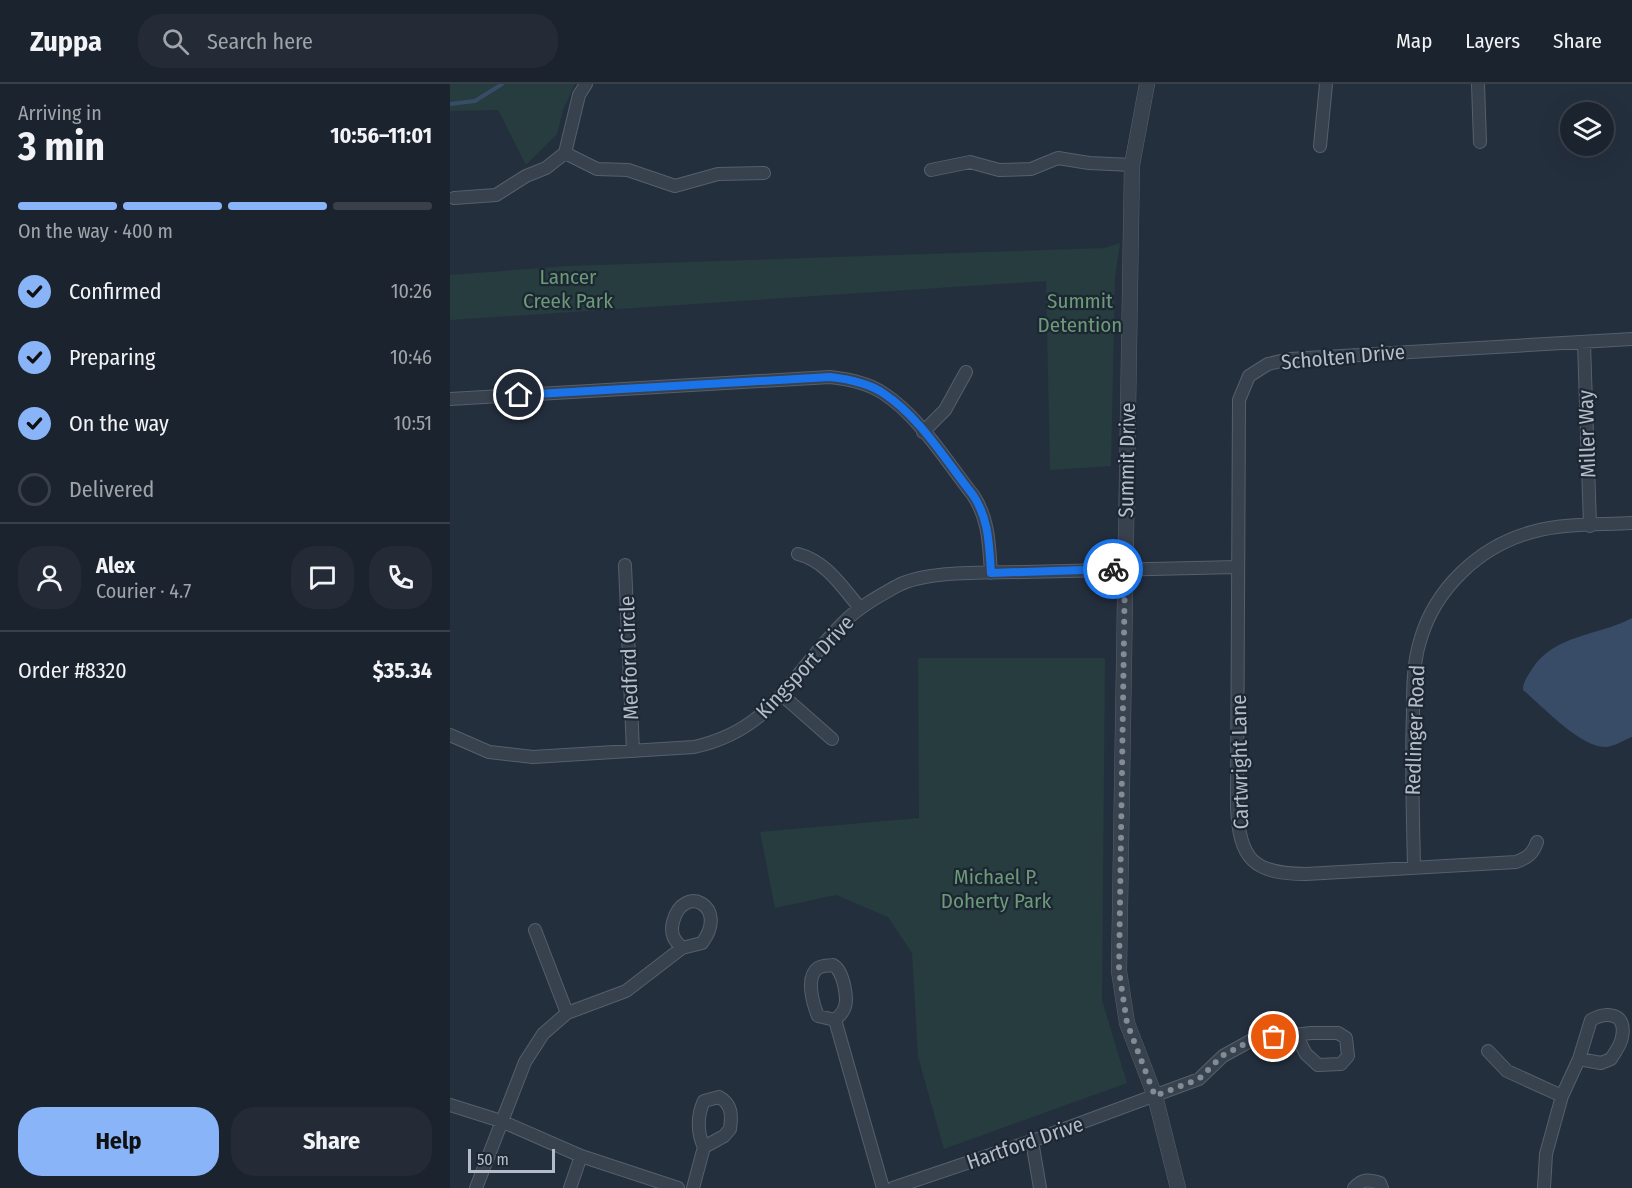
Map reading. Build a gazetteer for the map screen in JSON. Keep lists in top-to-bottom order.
{
  "streets": {
    "street": [
      "Scholten Drive",
      "Miller Way",
      "Summit Drive",
      "Medford Circle",
      "Kingsport Drive",
      "Redlinger Road",
      "Cartwright Lane",
      "Hartford Drive"
    ]
  },
  "crossings": [
    ["Scholten Drive", "Miller Way"],
    ["Scholten Drive", "Kingsport Drive"],
    ["Scholten Drive", "Cartwright Lane"],
    ["Miller Way", "Redlinger Road"],
    ["Summit Drive", "Kingsport Drive"],
    ["Summit Drive", "Hartford Drive"],
    ["Medford Circle", "Kingsport Drive"],
    ["Kingsport Drive", "Cartwright Lane"],
    ["Redlinger Road", "Cartwright Lane"]
  ],
  "parks": ["Lancer Creek Park", "Summit Detention", "Michael P. Doherty Park"],
  "scale_bar": "50 m",
  "page": {
    "header": "Zuppa",
    "search": "Search here",
    "nav": ["Map", "Layers", "Share"],
    "heading": ["3 min", "Arriving in", "10:56–11:01"],
    "panel": [
      "Alex",
      "Courier · 4.7",
      "Order #8320",
      "$35.34"
    ],
    "bar": "On the way · 400 m",
    "list": [
      ["Confirmed", "10:26"],
      ["Preparing", "10:46"],
      ["On the way", "10:51"],
      "Delivered"
    ],
    "buttons": ["Help", "Share"],
    "scale": "50 m"
  }
}
